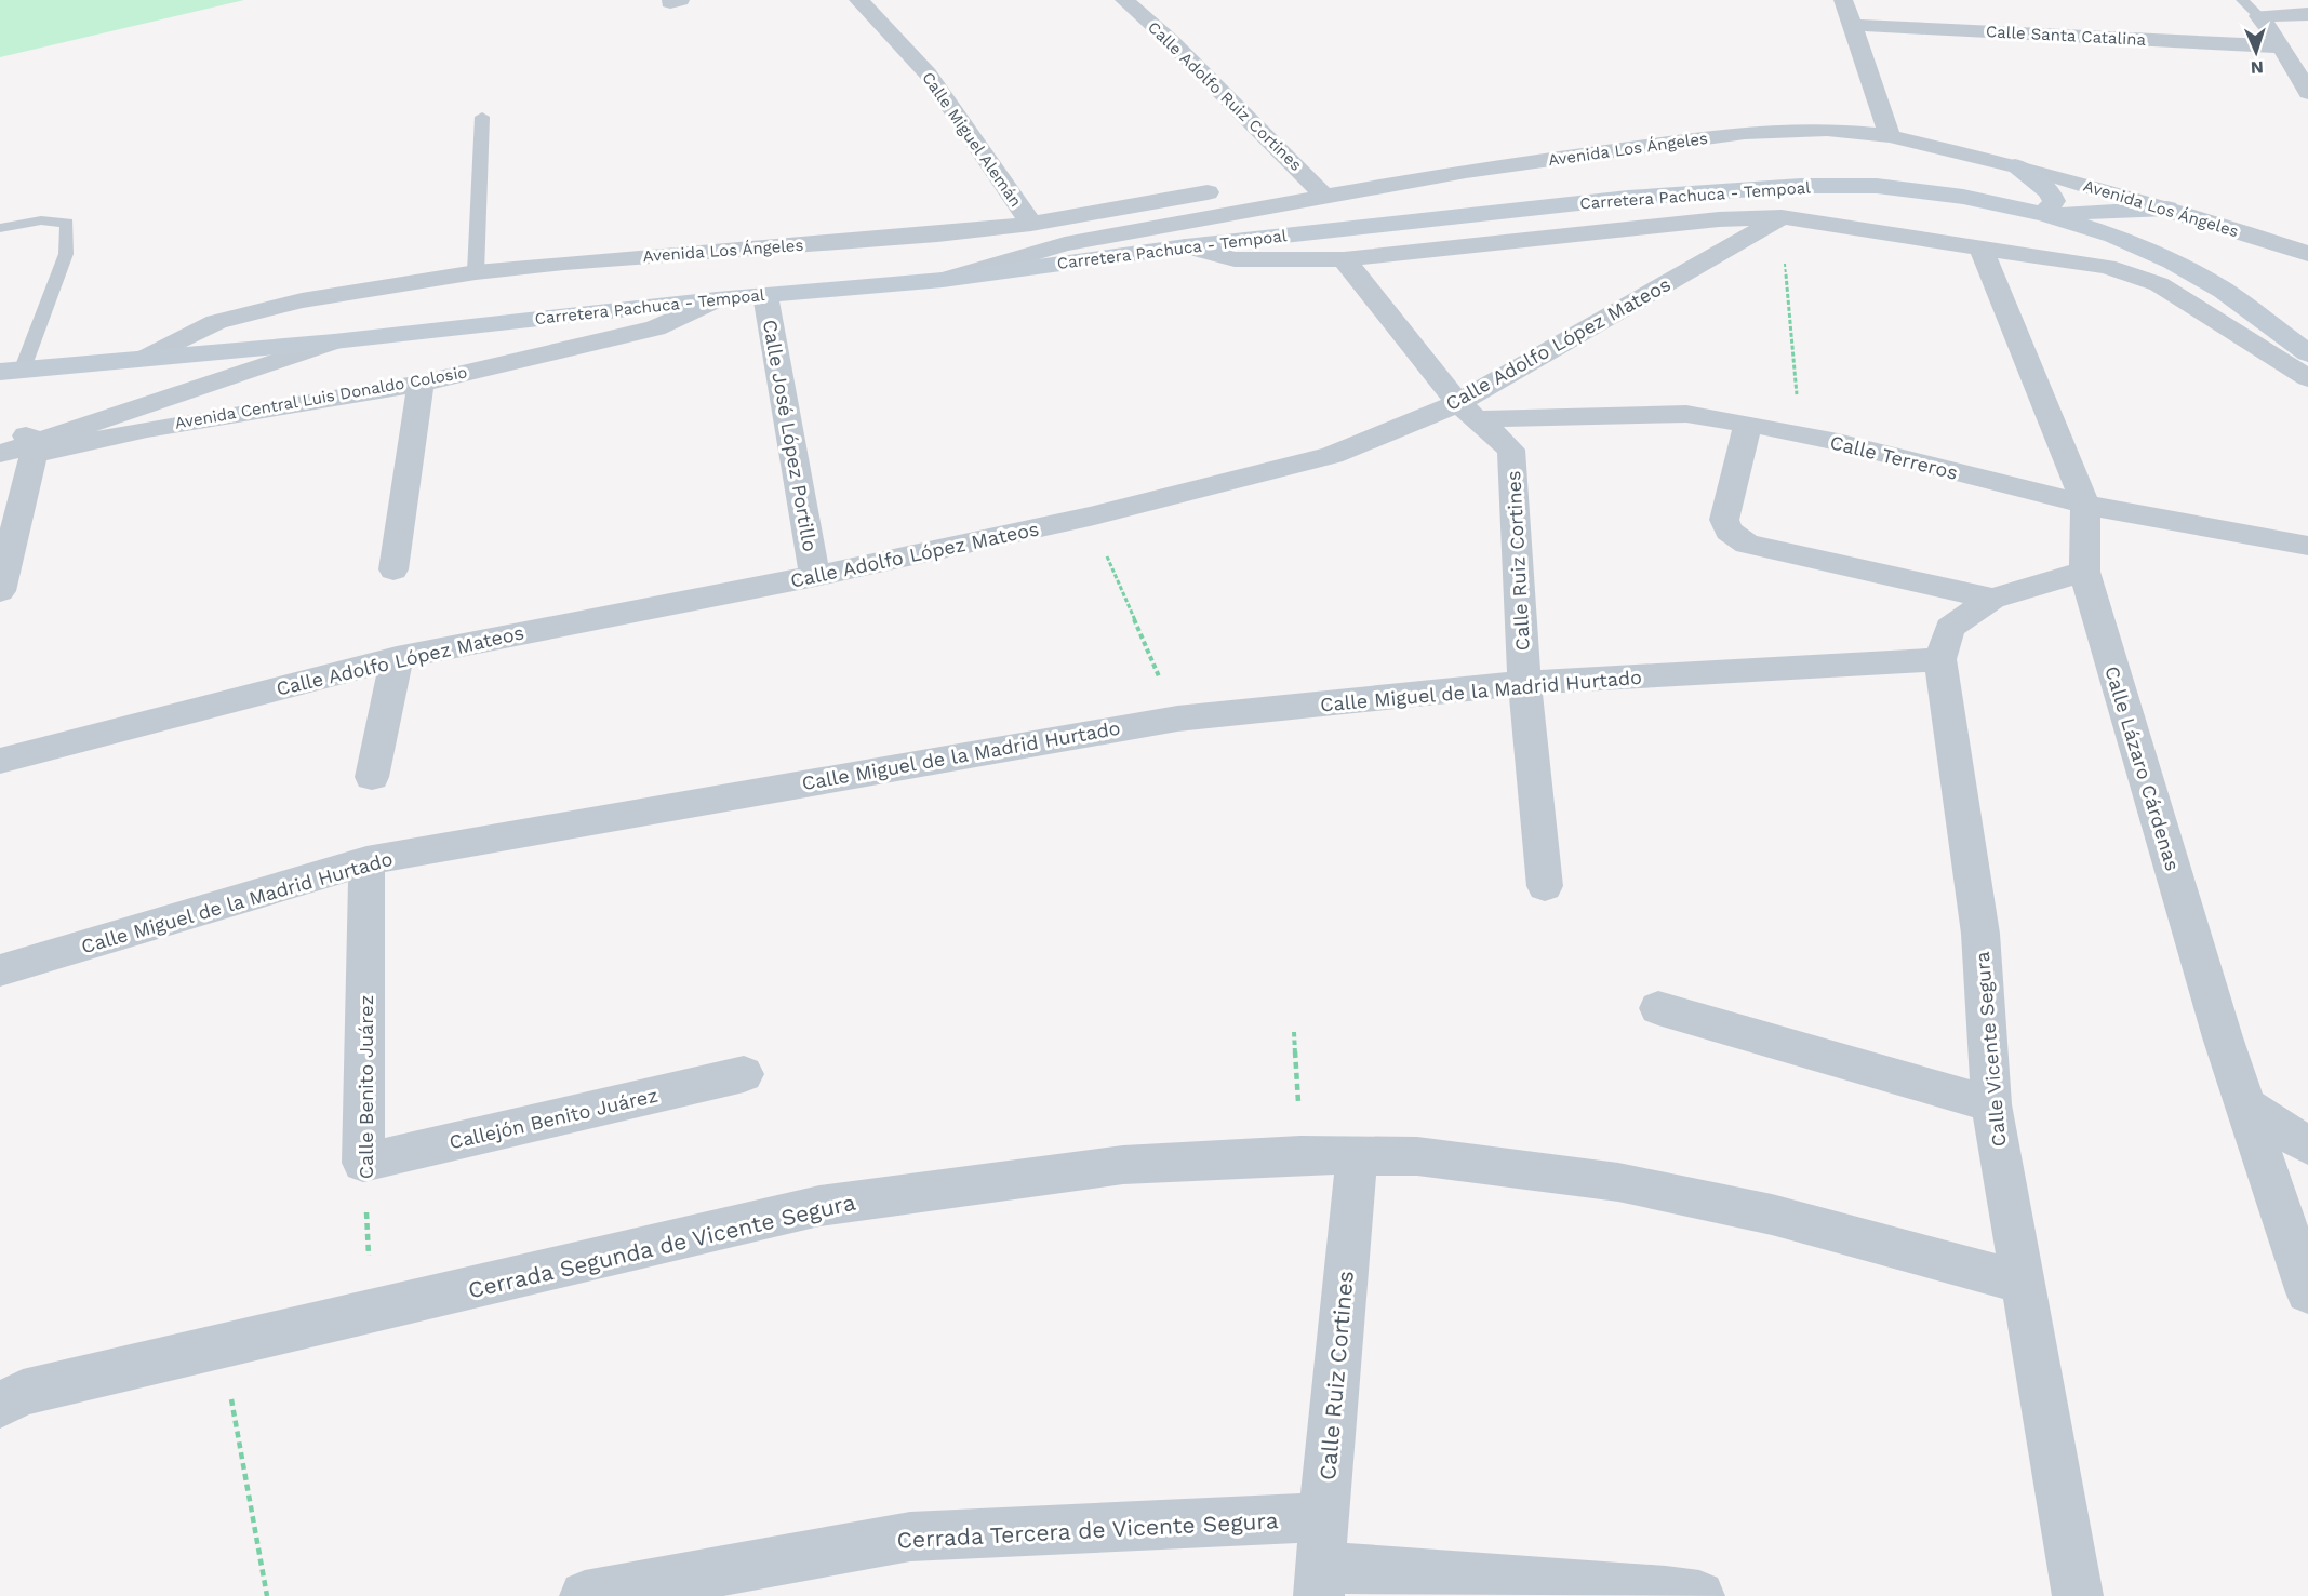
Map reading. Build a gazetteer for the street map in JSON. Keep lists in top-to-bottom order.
{
  "streets": {
    "main road": ["Carretera Pachuca - Tempoal"],
    "street": [
      "Calle Santa Catalina",
      "Calle Adolfo Ruiz Cortines",
      "Calle Miguel Alemán",
      "Avenida Los Ángeles",
      "Calle Adolfo López Mateos",
      "Avenida Central Luis Donaldo Colosio",
      "Calle José López Portillo",
      "Calle Terreros",
      "Calle Ruiz Cortines",
      "Calle Miguel de la Madrid Hurtado",
      "Calle Lázaro Cárdenas",
      "Calle Vicente Segura",
      "Calle Benito Juárez",
      "Callejón Benito Juárez",
      "Cerrada Segunda de Vicente Segura",
      "Cerrada Tercera de Vicente Segura"
    ]
  },
  "crossings": [
    ["Calle Adolfo Ruiz Cortines", "Avenida Los Ángeles"],
    ["Calle Miguel Alemán", "Avenida Los Ángeles"],
    ["Avenida Los Ángeles", "Carretera Pachuca - Tempoal"],
    ["Carretera Pachuca - Tempoal", "Avenida Central Luis Donaldo Colosio"],
    ["Carretera Pachuca - Tempoal", "Calle José López Portillo"],
    ["Calle Adolfo López Mateos", "Calle José López Portillo"],
    ["Calle Adolfo López Mateos", "Calle Terreros"],
    ["Calle Adolfo López Mateos", "Calle Ruiz Cortines"],
    ["Calle Terreros", "Calle Ruiz Cortines"],
    ["Calle Terreros", "Calle Lázaro Cárdenas"],
    ["Calle Ruiz Cortines", "Calle Miguel de la Madrid Hurtado"],
    ["Calle Ruiz Cortines", "Cerrada Segunda de Vicente Segura"],
    ["Calle Ruiz Cortines", "Cerrada Tercera de Vicente Segura"],
    ["Calle Miguel de la Madrid Hurtado", "Calle Vicente Segura"],
    ["Calle Miguel de la Madrid Hurtado", "Calle Benito Juárez"],
    ["Calle Vicente Segura", "Cerrada Segunda de Vicente Segura"],
    ["Calle Benito Juárez", "Callejón Benito Juárez"],
    ["Calle Benito Juárez", "Cerrada Segunda de Vicente Segura"]
  ],
  "north": "bottom"
}
